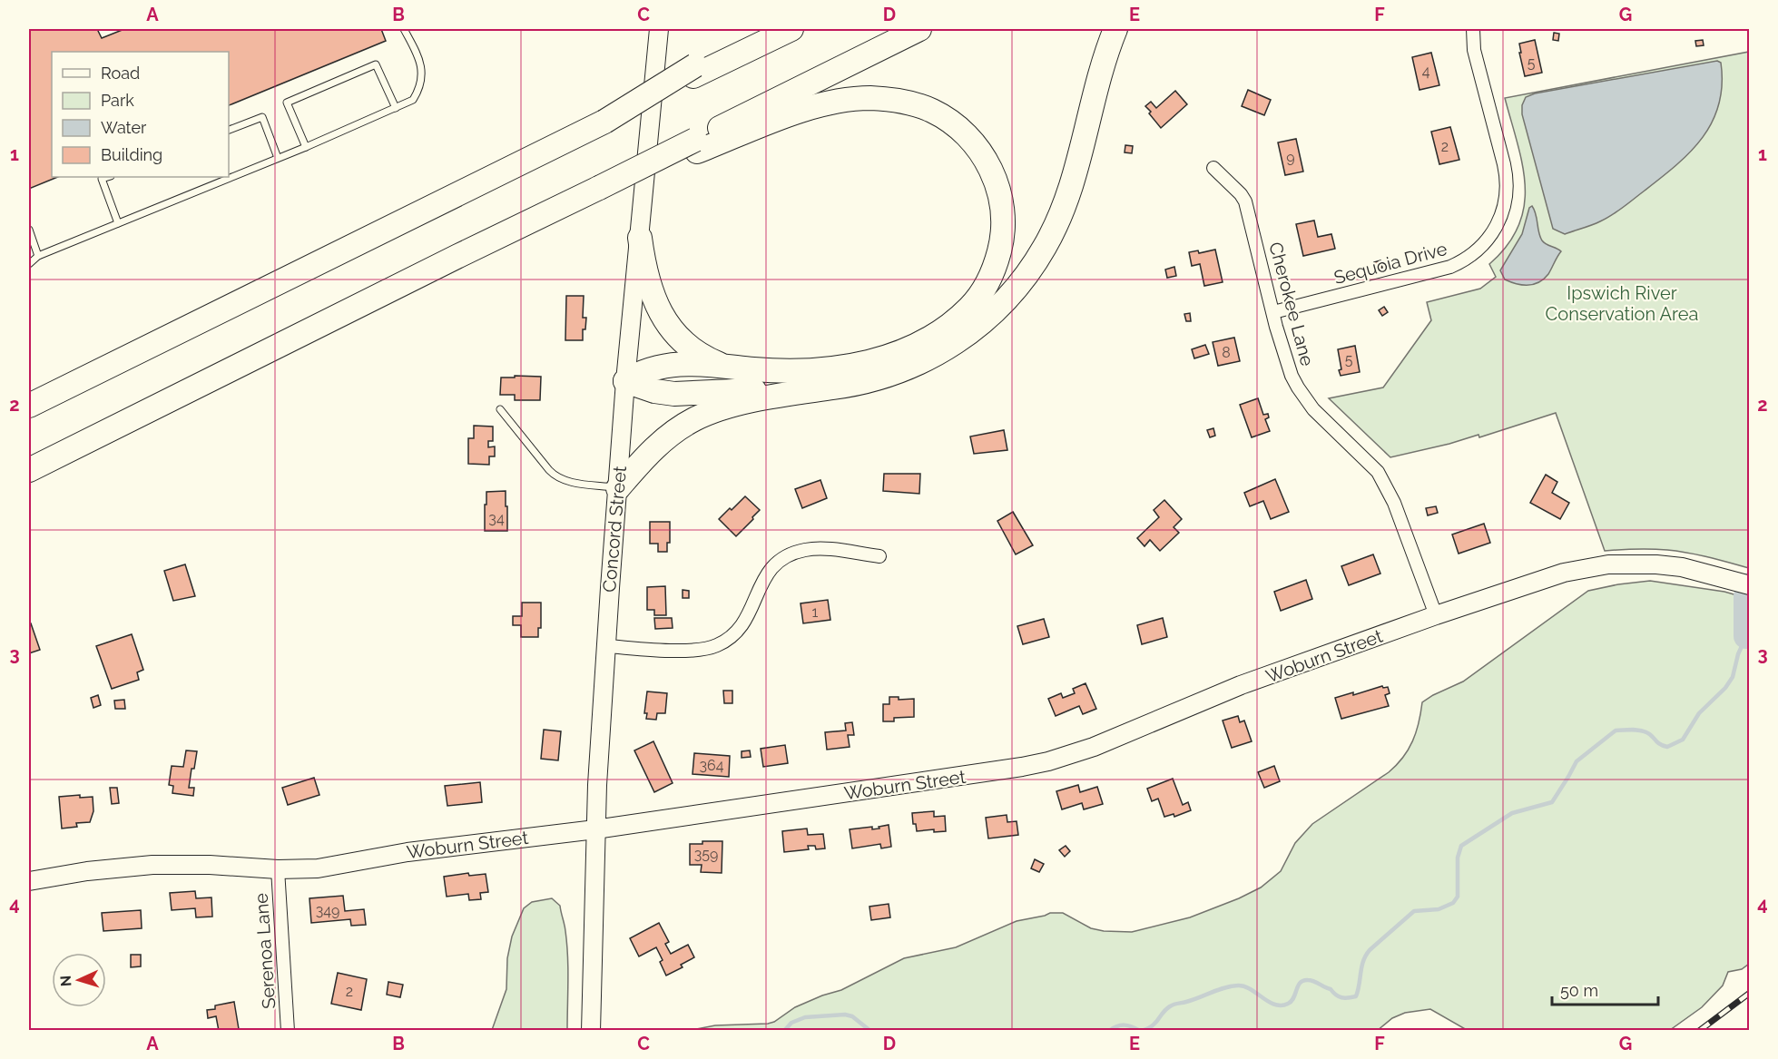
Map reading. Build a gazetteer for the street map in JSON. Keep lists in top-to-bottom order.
{
  "streets": {
    "street": [
      "Sequoia Drive",
      "Cherokee Lane",
      "Concord Street",
      "Woburn Street",
      "Serenoa Lane"
    ]
  },
  "crossings": [
    ["Sequoia Drive", "Cherokee Lane"],
    ["Cherokee Lane", "Woburn Street"],
    ["Concord Street", "Woburn Street"],
    ["Woburn Street", "Serenoa Lane"]
  ],
  "parks": ["Ipswich River Conservation Area"],
  "house_numbers": [
    "5",
    "4",
    "2",
    "9",
    "8",
    "5",
    "34",
    "1",
    "364",
    "359",
    "349",
    "2"
  ],
  "legend": [
    "Road",
    "Park",
    "Water",
    "Building"
  ],
  "scale_bar": "50 m",
  "north": "left",
  "grid": {
    "columns": [
      "A",
      "B",
      "C",
      "D",
      "E",
      "F",
      "G"
    ],
    "rows": [
      "1",
      "2",
      "3",
      "4"
    ]
  }
}
